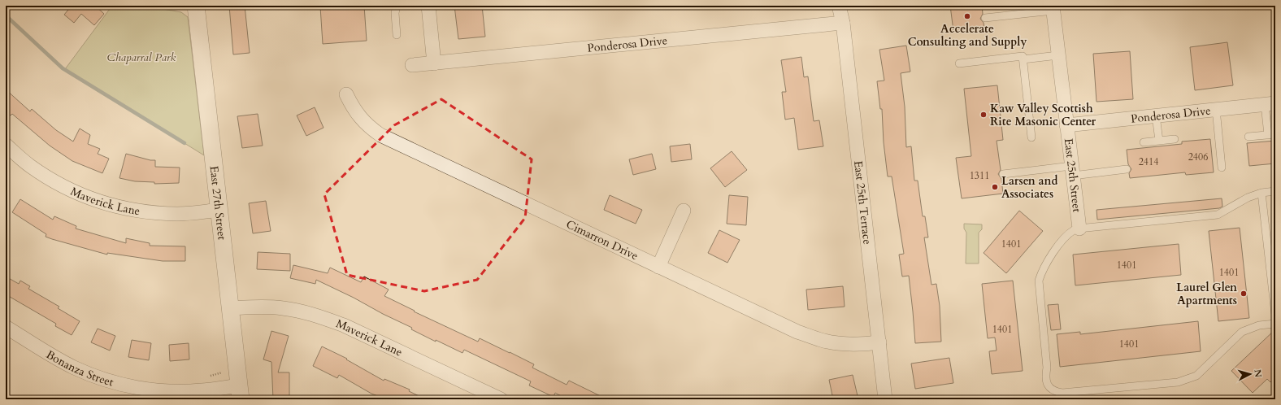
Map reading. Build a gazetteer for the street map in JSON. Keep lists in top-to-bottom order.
{
  "streets": {
    "street": [
      "Ponderosa Drive",
      "East 25th Street",
      "Maverick Lane",
      "East 27th Street",
      "East 25th Terrace",
      "Cimarron Drive",
      "Bonanza Street"
    ]
  },
  "crossings": [
    ["Ponderosa Drive", "East 25th Street"],
    ["Ponderosa Drive", "East 25th Terrace"],
    ["Maverick Lane", "East 27th Street"],
    ["East 27th Street", "Bonanza Street"],
    ["East 25th Terrace", "Cimarron Drive"]
  ],
  "parks": ["Chaparral Park"],
  "places": [
    "Accelerate Consulting and Supply",
    "Kaw Valley Scottish Rite Masonic Center",
    "Larsen and Associates",
    "Laurel Glen Apartments"
  ],
  "house_numbers": [
    "2406",
    "2414",
    "1311",
    "1401",
    "1401",
    "1401",
    "1401",
    "1401"
  ],
  "north": "right"
}
